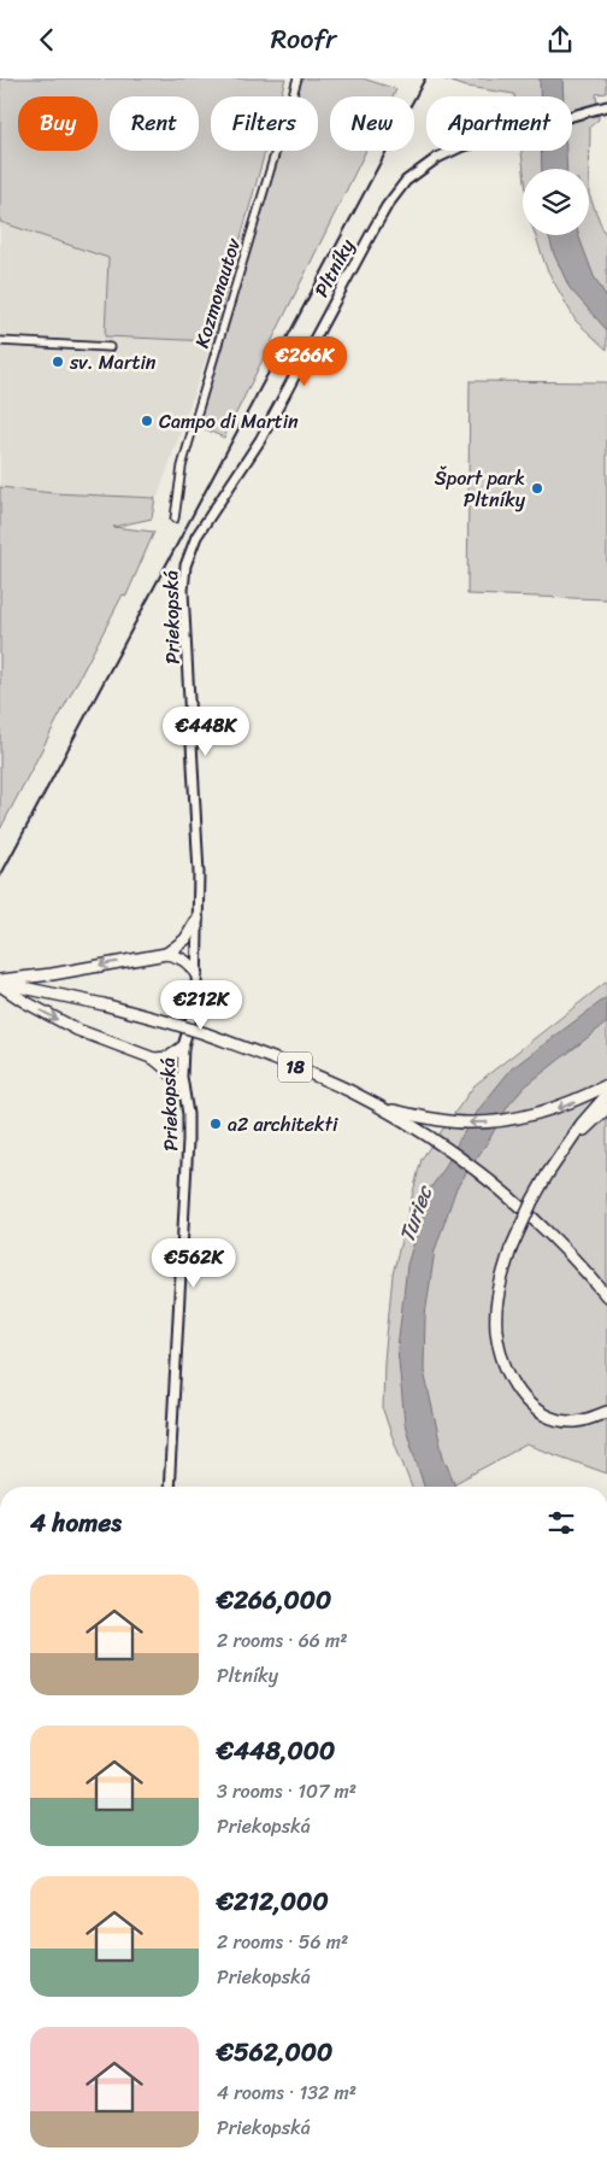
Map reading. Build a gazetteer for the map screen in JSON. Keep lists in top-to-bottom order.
{
  "streets": {
    "main road": ["18"],
    "street": ["Pltníky", "Kozmonautov", "Priekopská"]
  },
  "crossings": [
    ["Pltníky", "Priekopská"]
  ],
  "water": ["Turiec"],
  "places": [
    "sv. Martin",
    "Campo di Martin",
    "Šport park Pltníky",
    "a2 architekti"
  ],
  "page": {
    "header": "Roofr",
    "chip": [
      "Buy",
      "Rent",
      "Filters",
      "New",
      "Apartment"
    ],
    "price": [
      "€266K",
      "€448K",
      "€212K",
      "€562K"
    ],
    "heading": "4 homes",
    "list": [
      {
        "name": "€266,000",
        "note": "2 rooms · 66 m² · Pltníky"
      },
      {
        "name": "€448,000",
        "note": "3 rooms · 107 m² · Priekopská"
      },
      {
        "name": "€212,000",
        "note": "2 rooms · 56 m² · Priekopská"
      },
      {
        "name": "€562,000",
        "note": "4 rooms · 132 m² · Priekopská"
      }
    ]
  }
}
